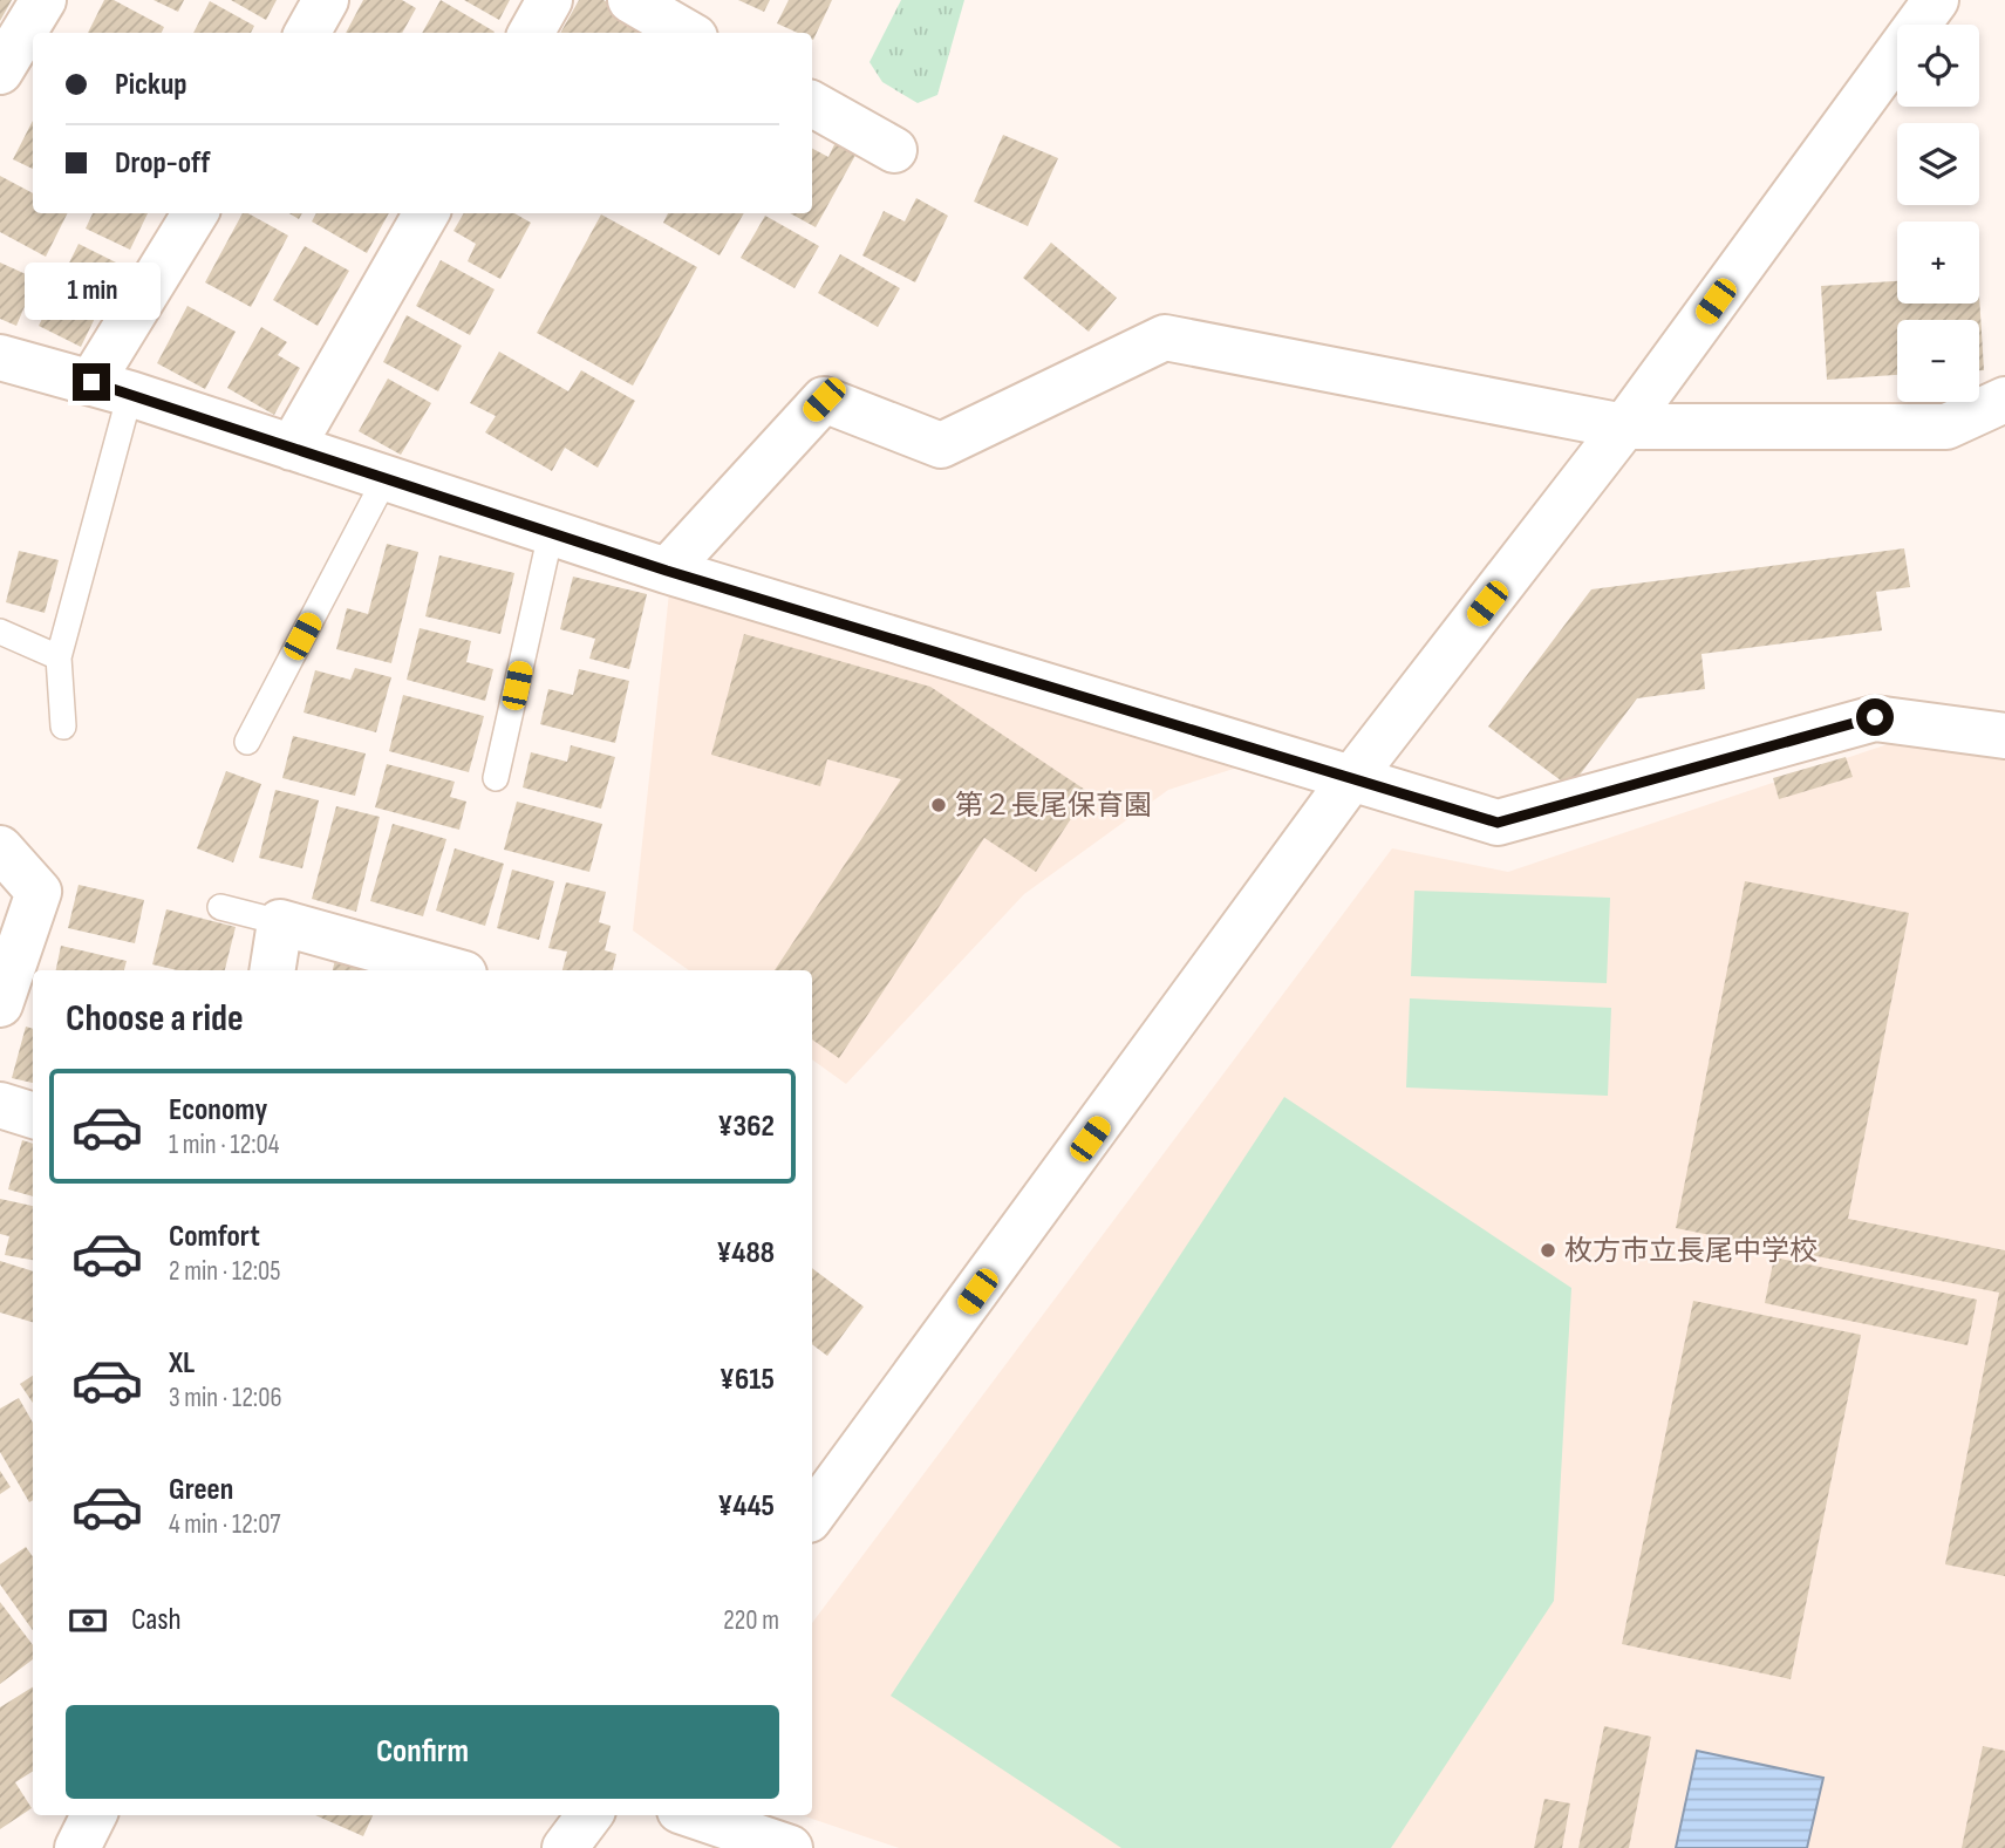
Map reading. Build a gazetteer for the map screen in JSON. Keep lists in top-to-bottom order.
{
  "places": ["第２長尾保育園", "枚方市立長尾中学校"],
  "page": {
    "map_buttons": ["+", "−"],
    "banner": ["Pickup", "Drop-off"],
    "bubble": "1 min",
    "heading": "Choose a ride",
    "list": [
      {
        "name": "Economy",
        "note": "1 min · 12:04",
        "value": "¥362"
      },
      {
        "name": "Comfort",
        "note": "2 min · 12:05",
        "value": "¥488"
      },
      {
        "name": "XL",
        "note": "3 min · 12:06",
        "value": "¥615"
      },
      {
        "name": "Green",
        "note": "4 min · 12:07",
        "value": "¥445"
      }
    ],
    "pay": ["Cash", "220 m"],
    "buttons": "Confirm"
  }
}
